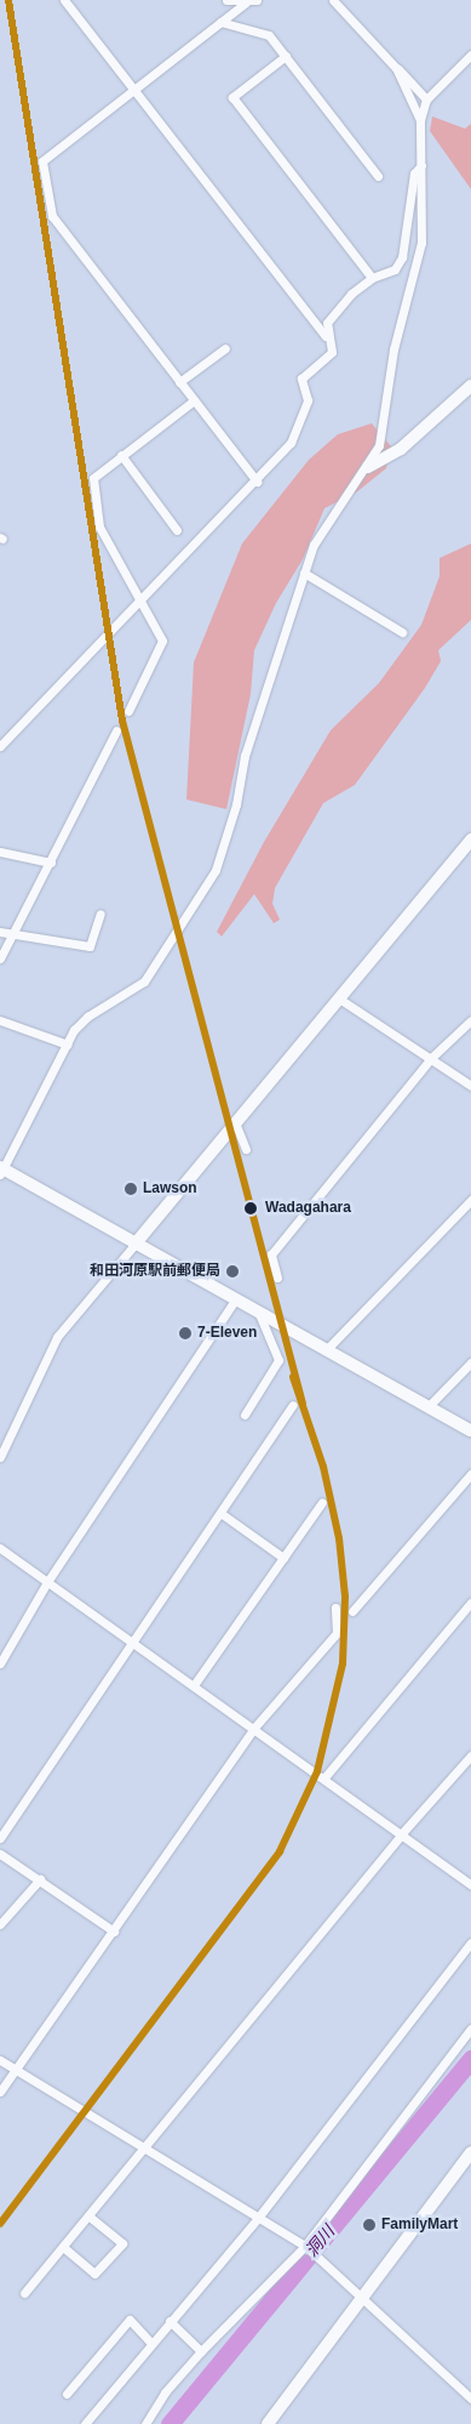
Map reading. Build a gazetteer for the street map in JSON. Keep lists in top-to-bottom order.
{
  "water": ["洞川"],
  "places": [
    "Lawson",
    "Wadagahara",
    "和田河原駅前郵便局",
    "7-Eleven",
    "FamilyMart"
  ]
}
